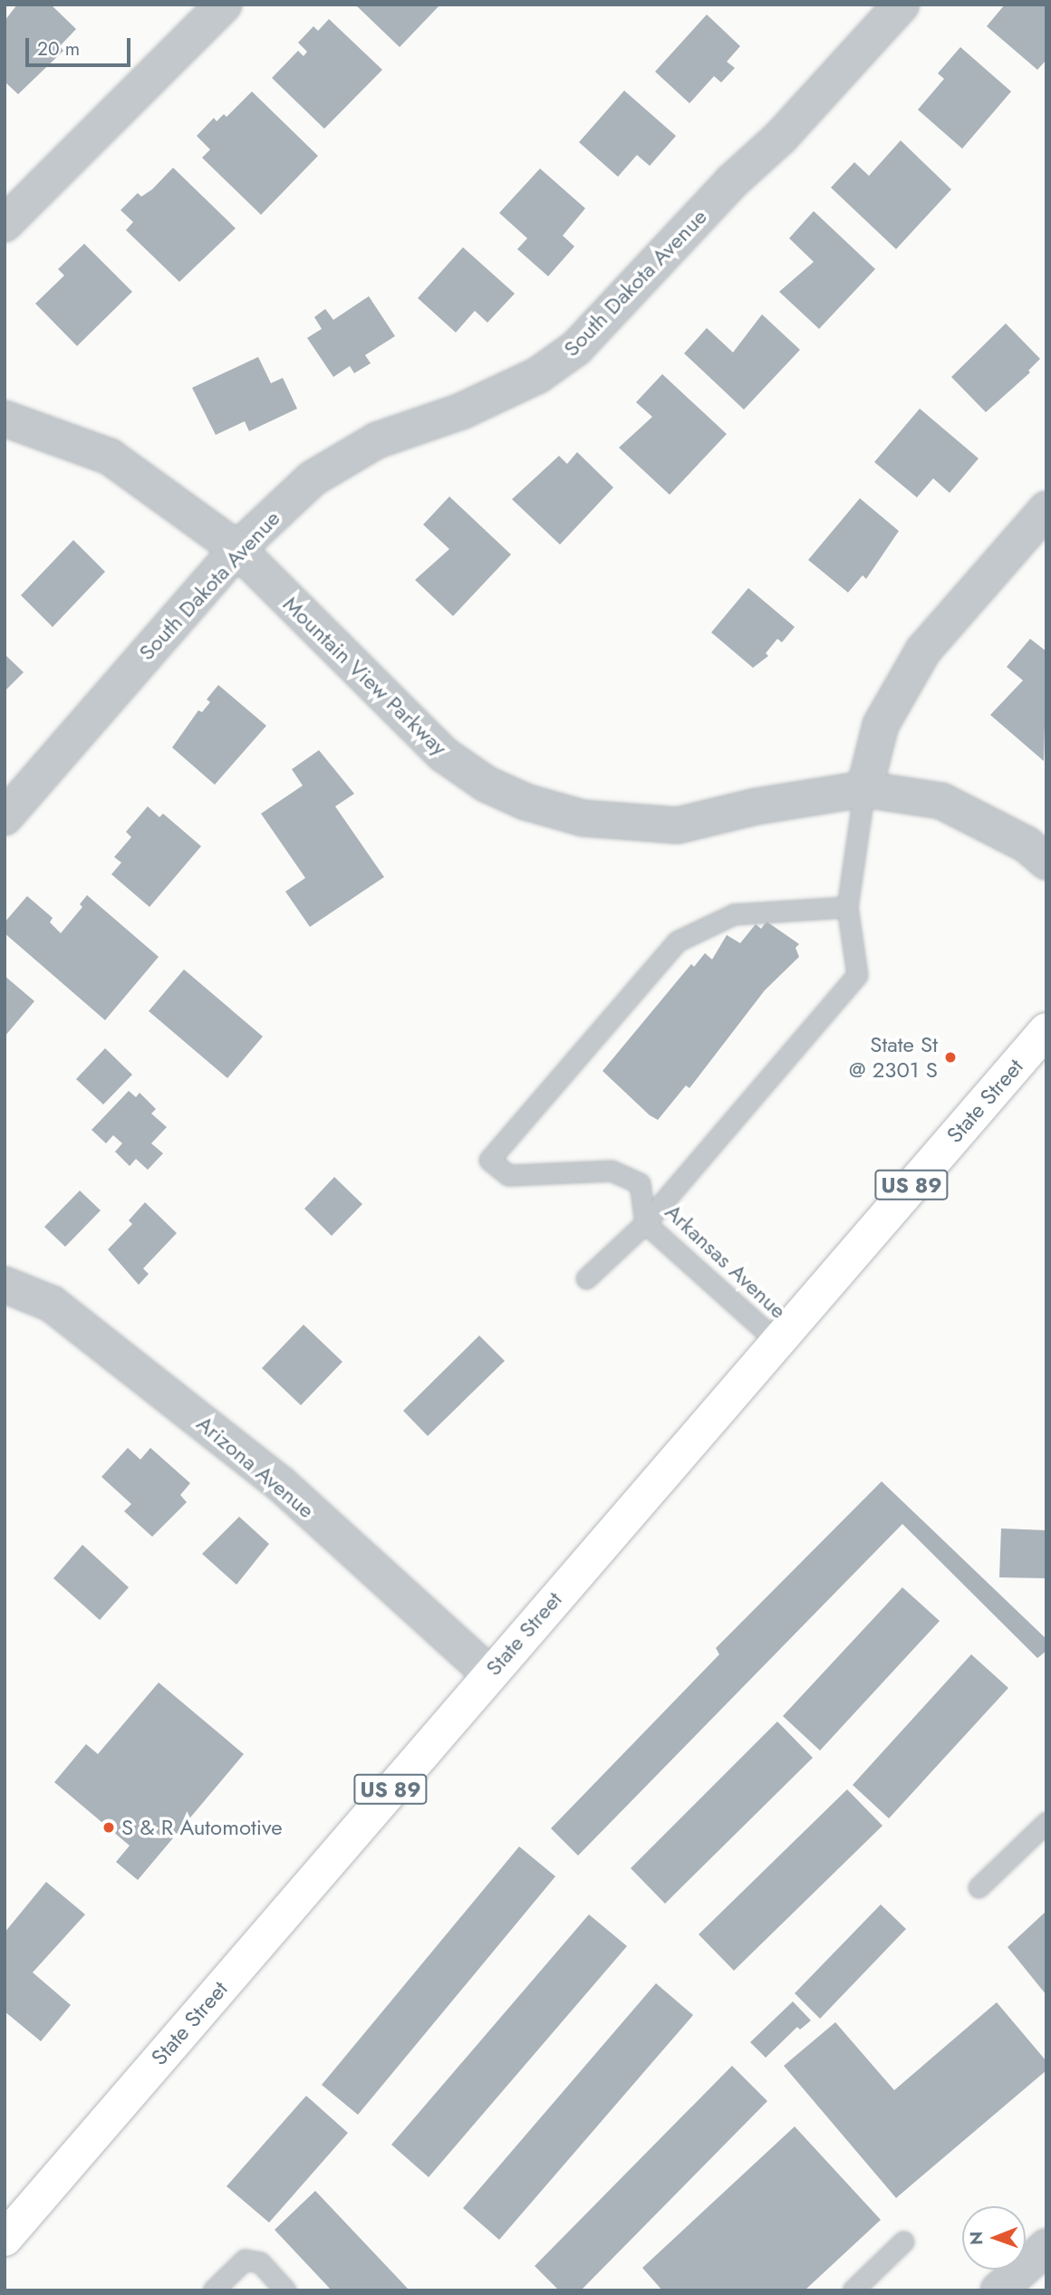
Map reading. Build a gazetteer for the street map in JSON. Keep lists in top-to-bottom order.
{
  "streets": {
    "main road": ["State Street", "US 89"],
    "street": ["South Dakota Avenue", "Mountain View Parkway", "Arizona Avenue"],
    "lane": ["Arkansas Avenue"]
  },
  "crossings": [
    ["South Dakota Avenue", "Mountain View Parkway"],
    ["State Street", "Arkansas Avenue"],
    ["State Street", "Arizona Avenue"]
  ],
  "places": ["State St @ 2301 S", "S & R Automotive"],
  "scale_bar": "20 m",
  "north": "left"
}
